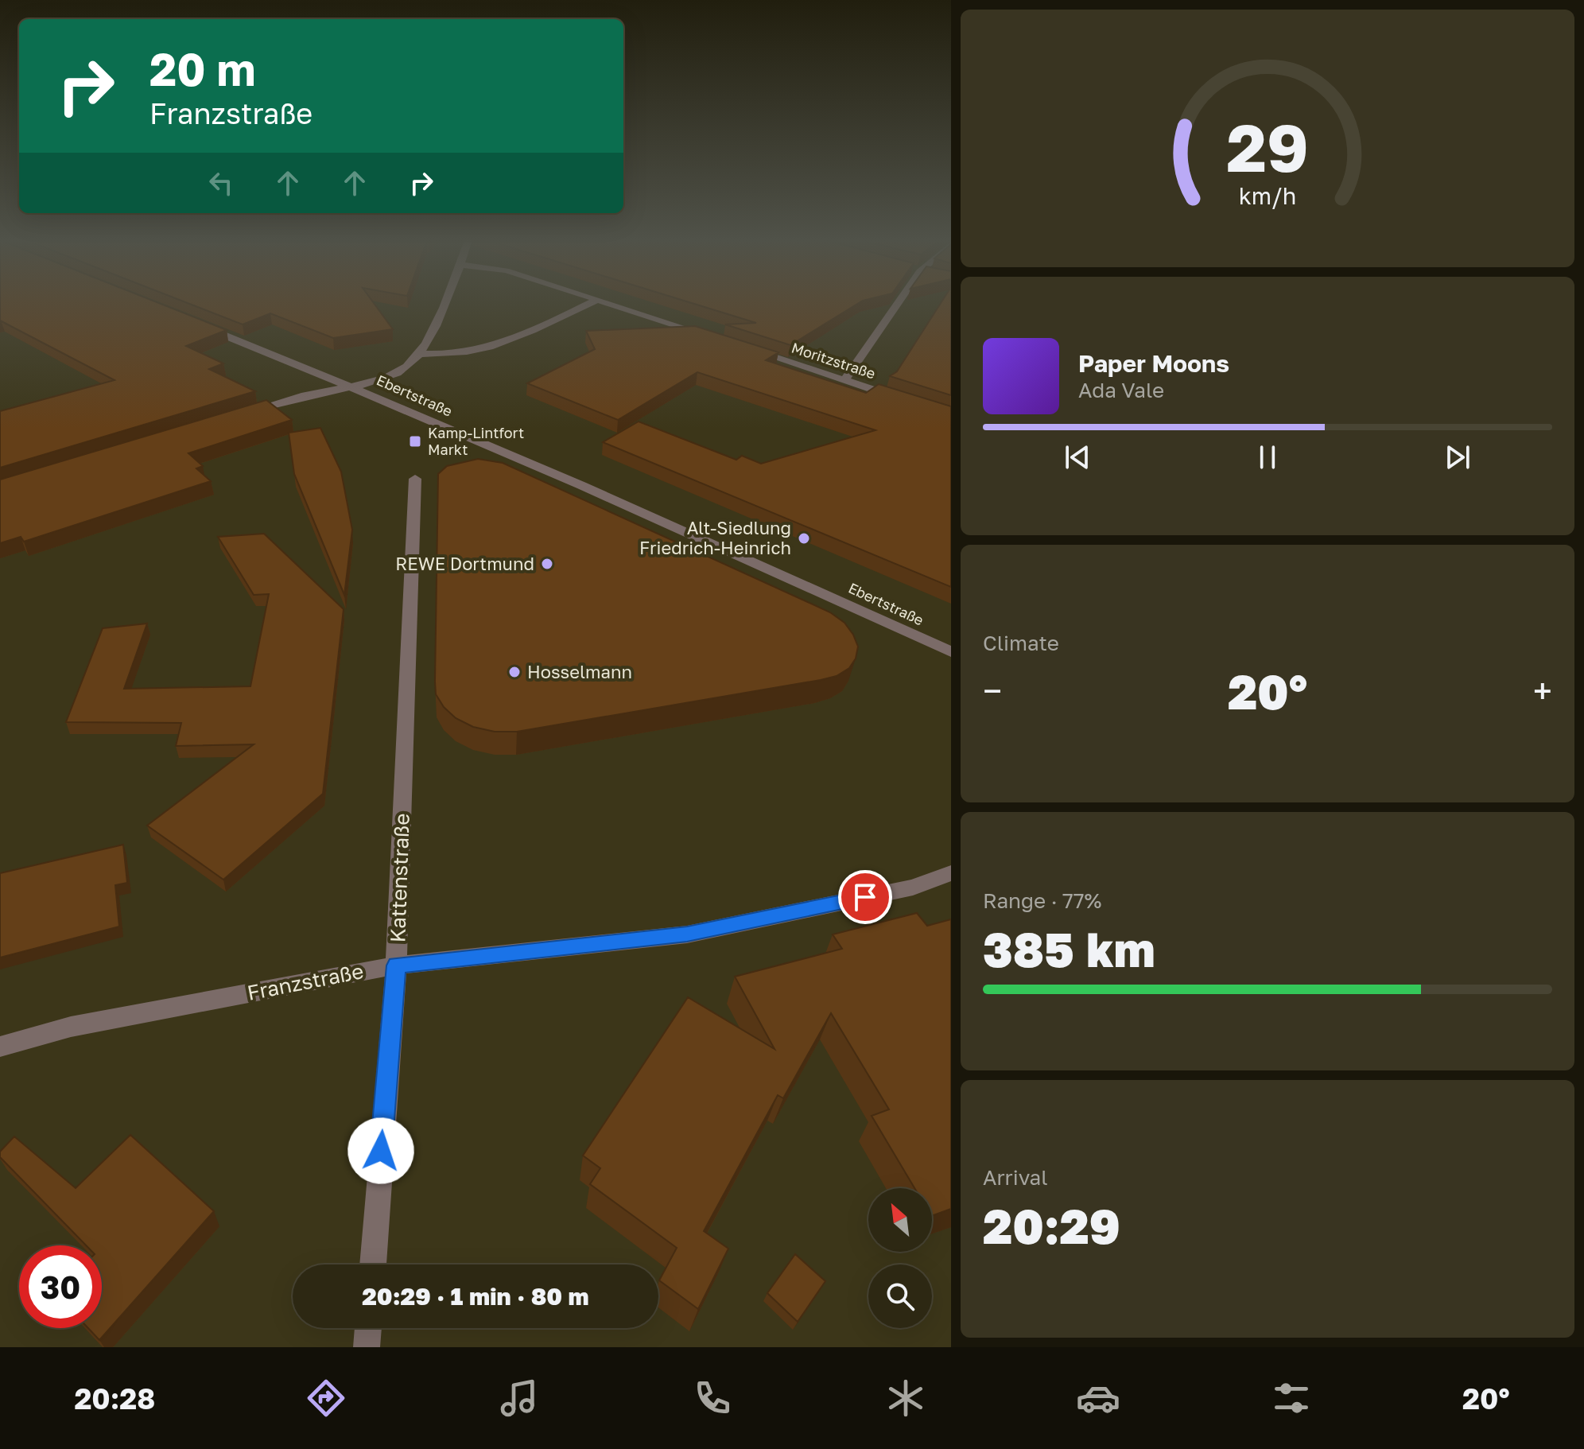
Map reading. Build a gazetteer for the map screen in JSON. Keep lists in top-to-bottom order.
{
  "streets": {
    "street": [
      "Moritzstraße",
      "Ebertstraße",
      "Kattenstraße",
      "Franzstraße"
    ]
  },
  "crossings": [
    ["Kattenstraße", "Franzstraße"]
  ],
  "places": {
    "transit": ["Kamp-Lintfort Markt"],
    "other": ["Alt-Siedlung Friedrich-Heinrich", "REWE Dortmund", "Hosselmann"]
  },
  "north": "top left",
  "page": {
    "turn": ["20 m", "Franzstraße"],
    "song": ["Paper Moons", "Ada Vale"],
    "tile": [
      "Climate",
      ["Range · 77%", "385 km"],
      ["Arrival", "20:29"]
    ],
    "heat": ["−", "20°", "+"],
    "limit": "30",
    "trip": "20:29 · 1 min · 80 m",
    "tabs": ["20:28", "20°"],
    "gauge": ["29", "km/h"]
  }
}
